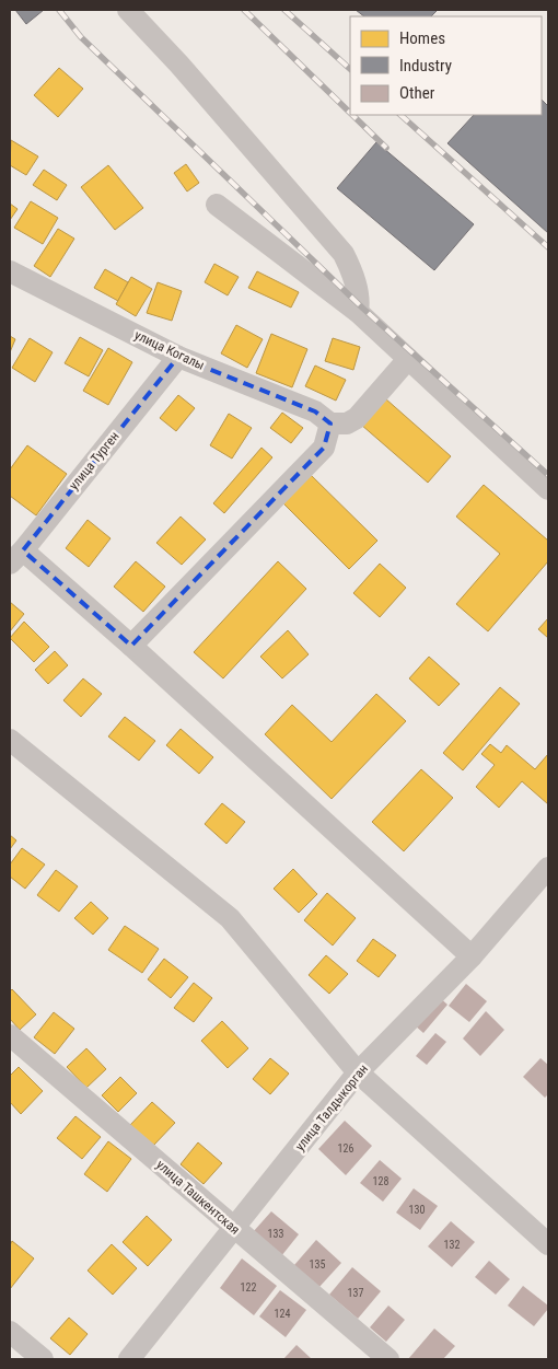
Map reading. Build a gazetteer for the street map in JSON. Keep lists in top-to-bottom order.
{
  "streets": {
    "street": [
      "улица Когалы",
      "улица Турген",
      "улица Талдыкорган",
      "улица Ташкентская"
    ]
  },
  "crossings": [
    ["улица Когалы", "улица Турген"],
    ["улица Талдыкорган", "улица Ташкентская"]
  ],
  "house_numbers": [
    "126",
    "128",
    "130",
    "133",
    "132",
    "135",
    "122",
    "137",
    "124"
  ],
  "legend": ["Homes", "Industry", "Other"]
}
